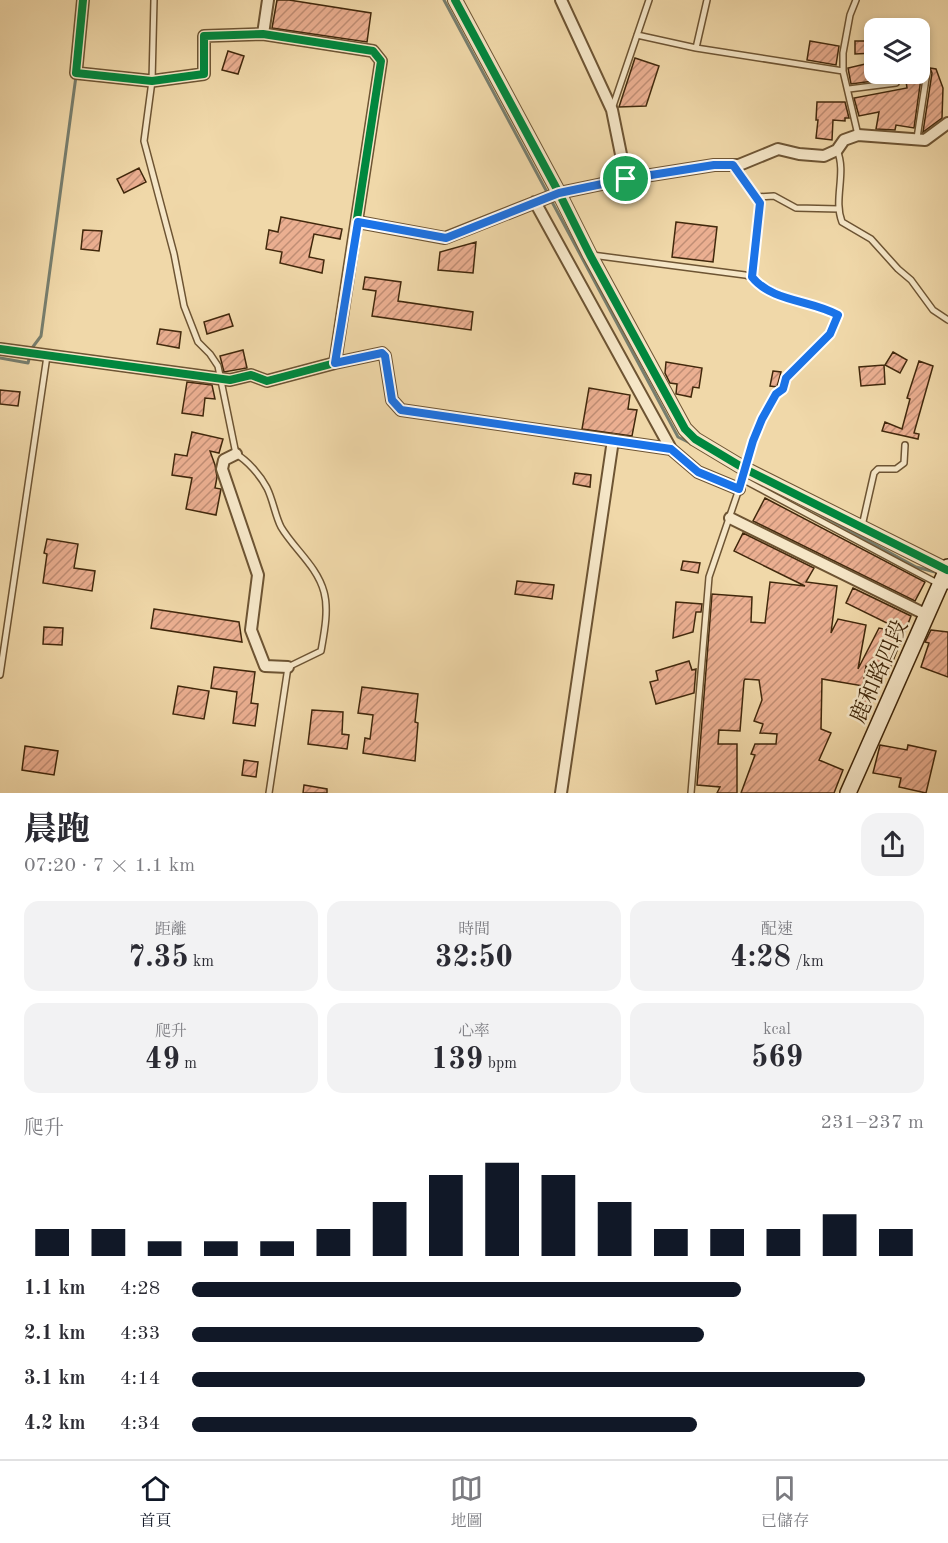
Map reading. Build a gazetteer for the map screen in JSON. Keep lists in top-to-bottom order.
{
  "streets": {
    "main road": ["鹿和路四段"]
  },
  "page": {
    "heading": ["晨跑", "07:20 · 7 × 1.1 km"],
    "stats": [
      ["距離", "7.35 km"],
      ["時間", "32:50"],
      ["配速", "4:28 /km"],
      ["爬升", "49 m"],
      ["心率", "139 bpm"],
      ["kcal", "569"]
    ],
    "chart": ["爬升", "231–237 m"],
    "list": [
      {
        "name": "1.1 km",
        "note": "4:28"
      },
      {
        "name": "2.1 km",
        "note": "4:33"
      },
      {
        "name": "3.1 km",
        "note": "4:14"
      },
      {
        "name": "4.2 km",
        "note": "4:34"
      }
    ],
    "tabs": ["首頁", "地圖", "已儲存"]
  }
}
